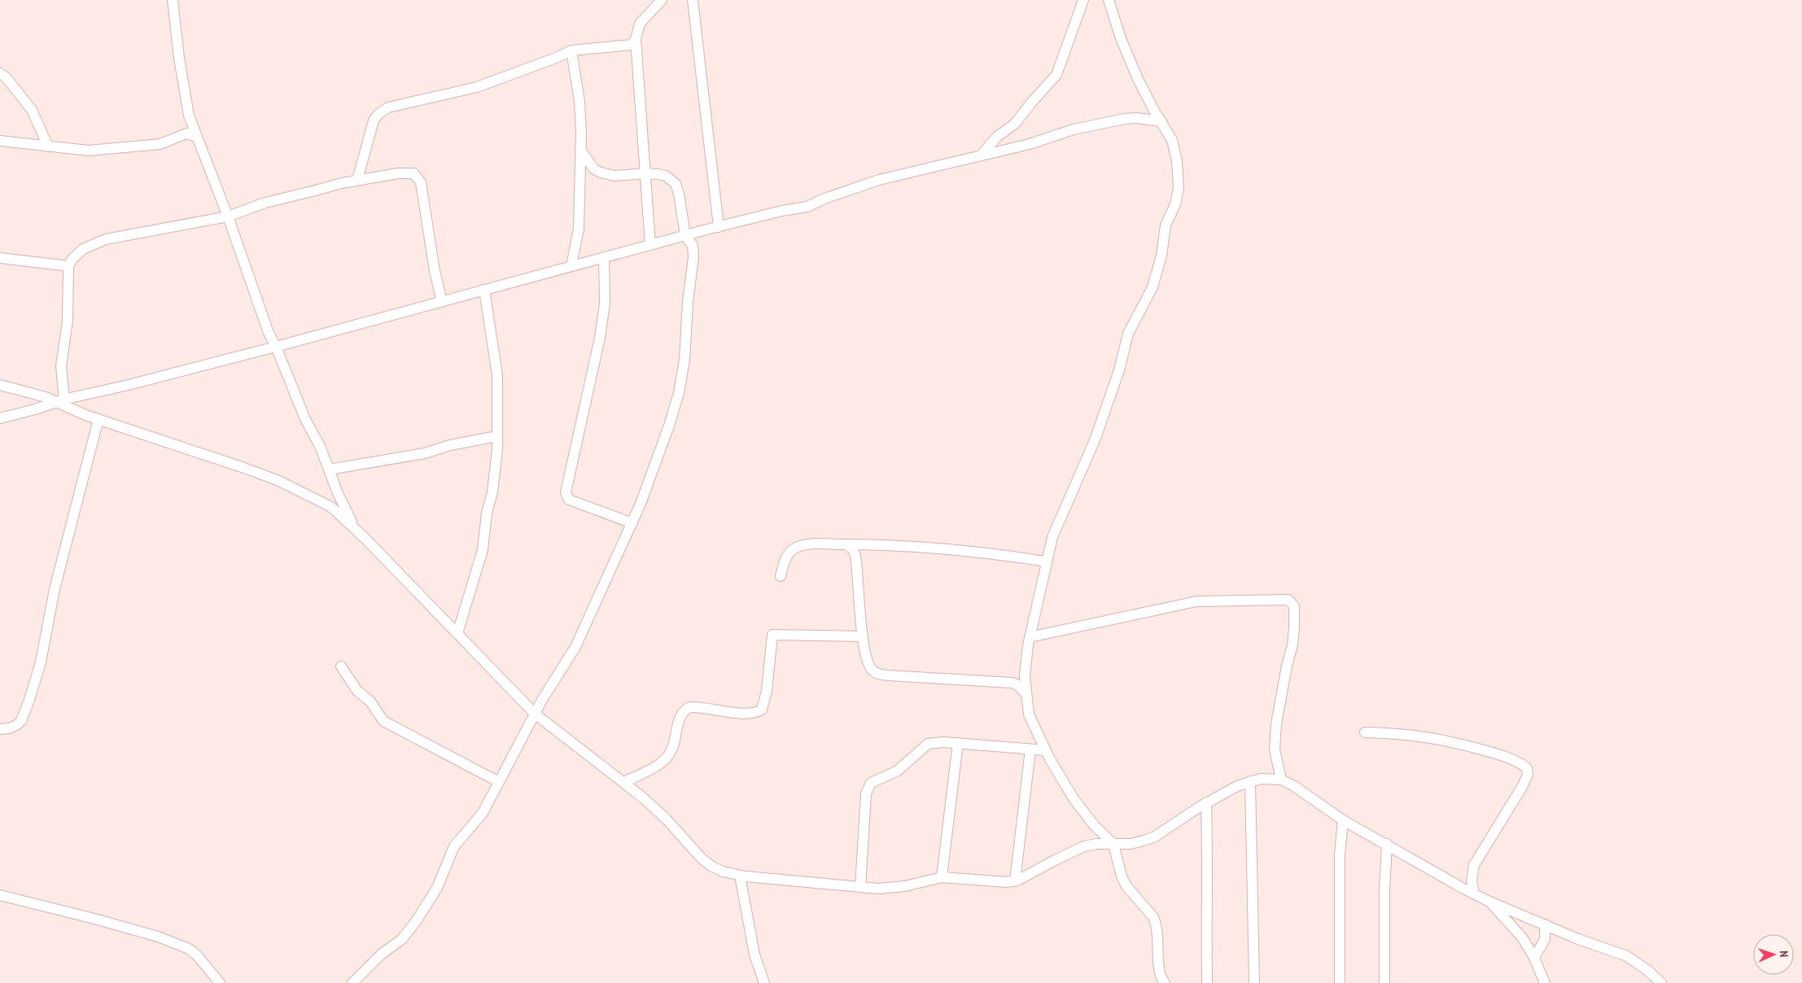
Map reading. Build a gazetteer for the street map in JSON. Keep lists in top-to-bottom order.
{
  "north": "right"
}
